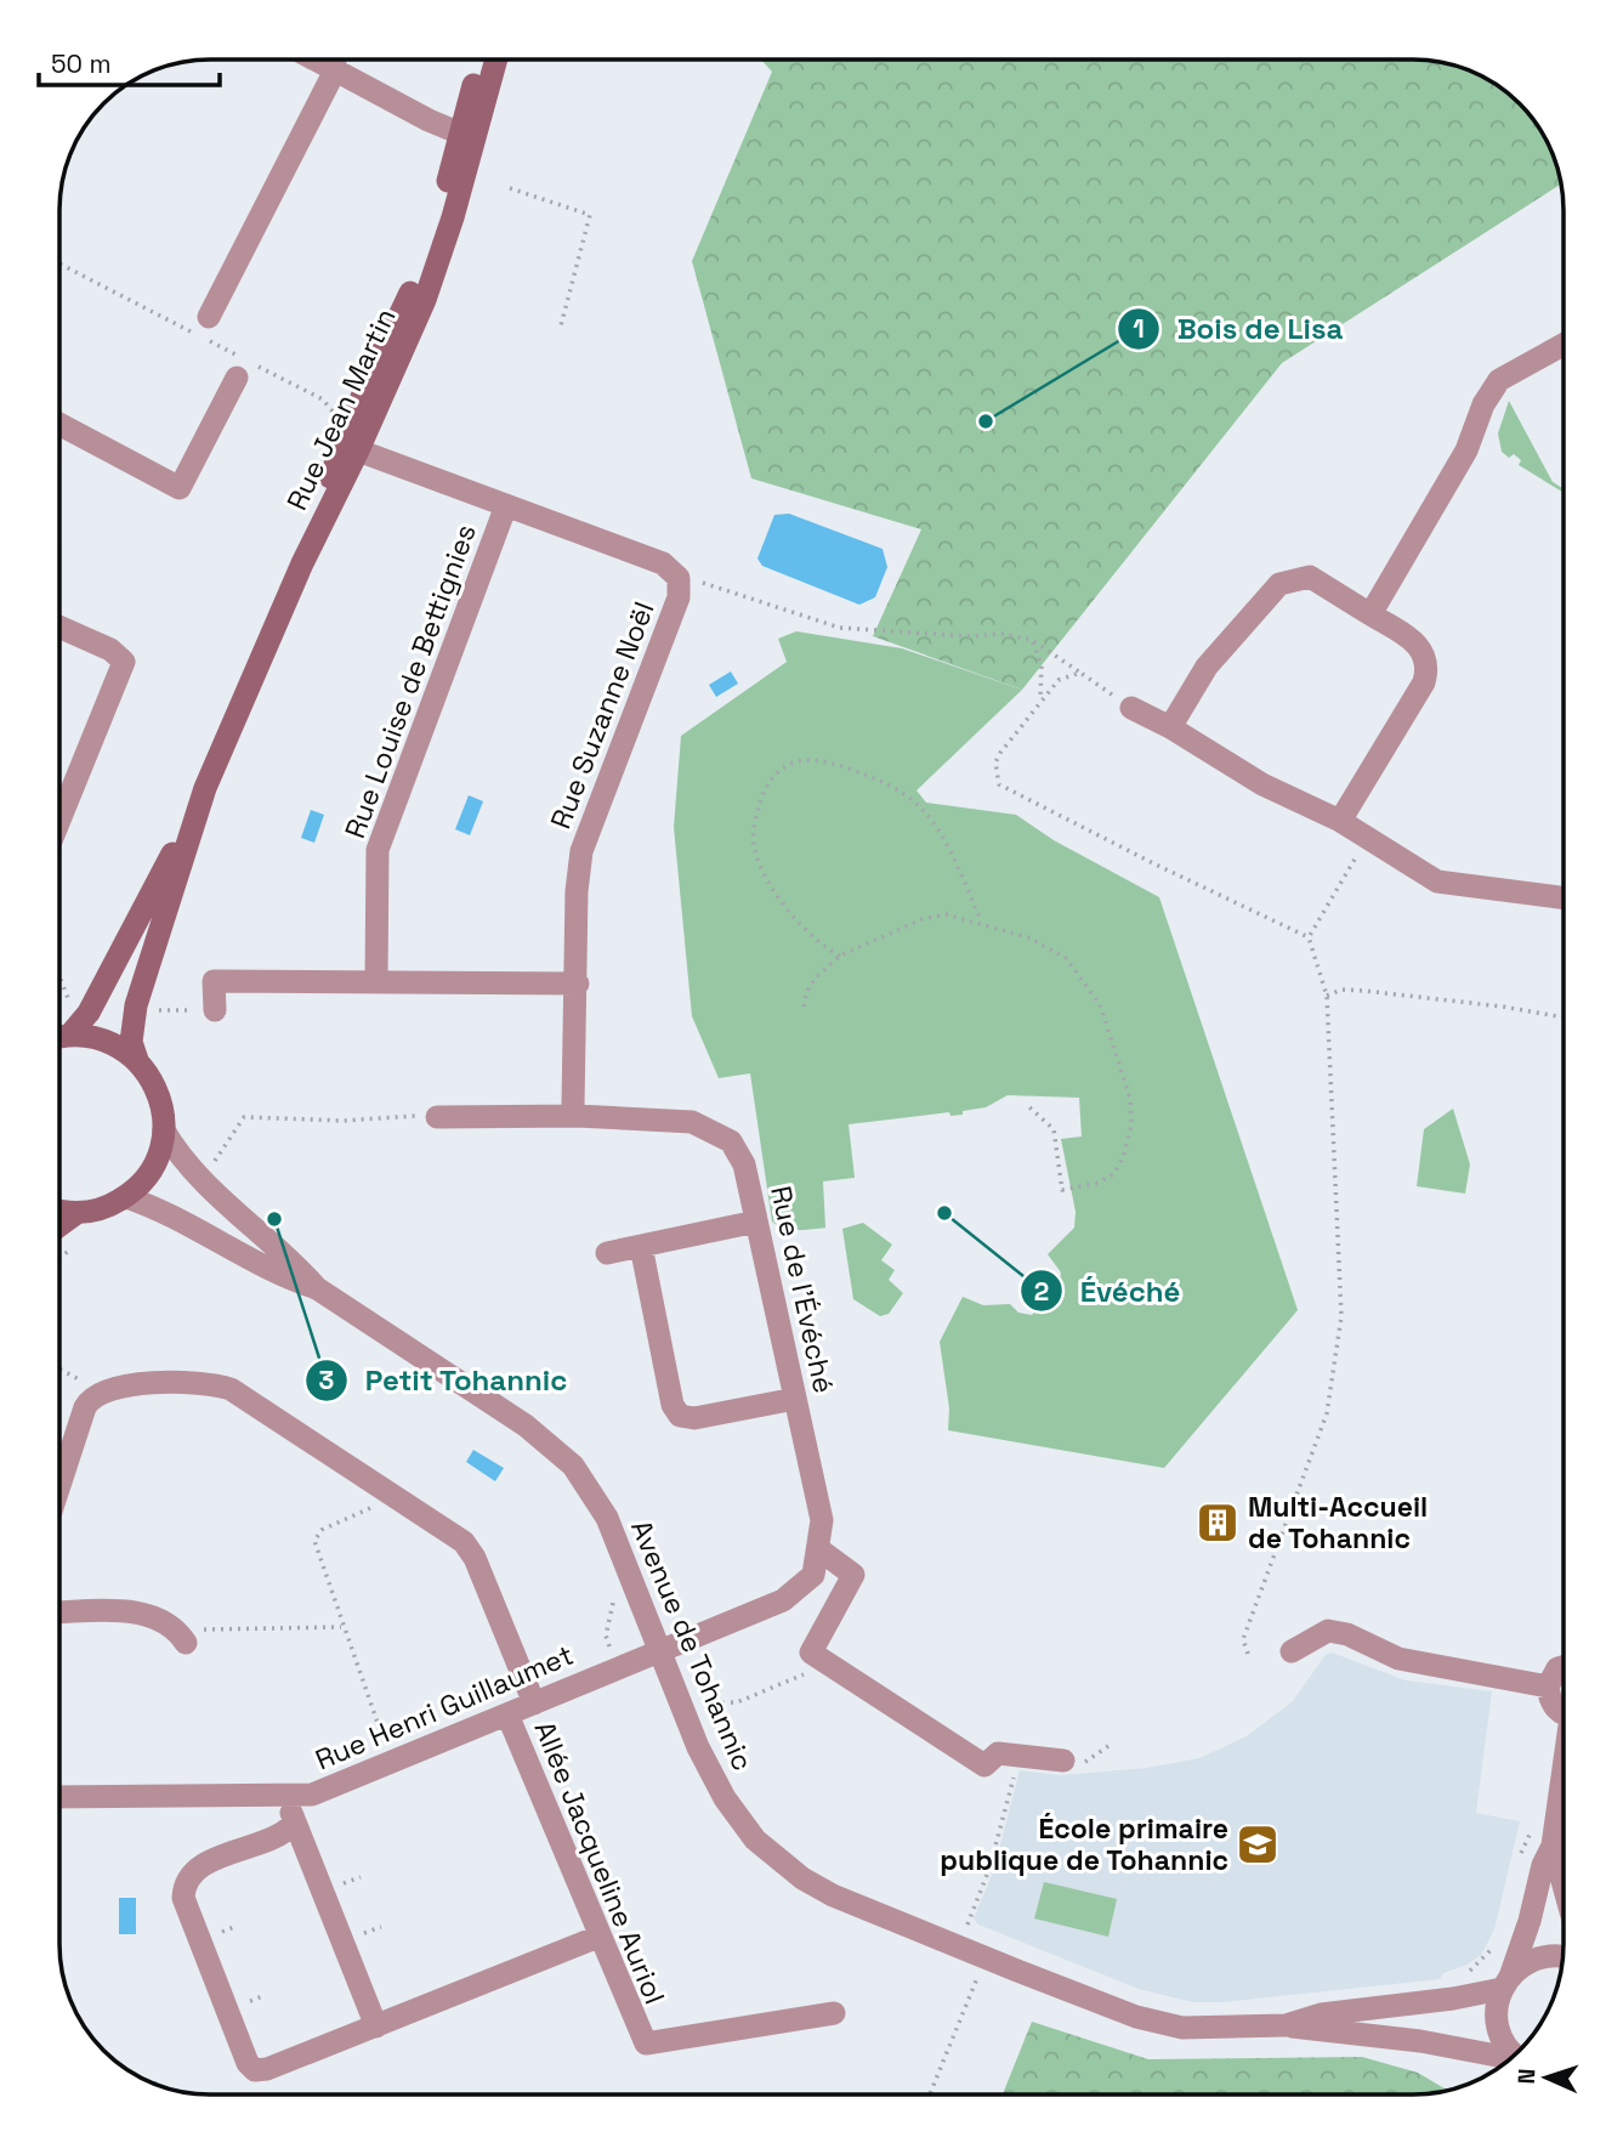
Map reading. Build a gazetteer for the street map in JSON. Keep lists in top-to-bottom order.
{
  "streets": {
    "main road": ["Rue Jean Martin"],
    "street": [
      "Rue Louise de Bettignies",
      "Rue Suzanne Noël",
      "Rue de l'Évéché",
      "Avenue de Tohannic",
      "Rue Henri Guillaumet",
      "Allée Jacqueline Auriol"
    ]
  },
  "crossings": [
    ["Rue Jean Martin", "Rue Suzanne Noël"],
    ["Rue Louise de Bettignies", "Rue Suzanne Noël"],
    ["Rue Suzanne Noël", "Rue de l'Évéché"],
    ["Avenue de Tohannic", "Rue Henri Guillaumet"],
    ["Rue Henri Guillaumet", "Allée Jacqueline Auriol"]
  ],
  "places": {
    "other": ["Bois de Lisa", "Évéché", "Petit Tohannic"],
    "building": ["Multi-Accueil de Tohannic"],
    "school or university": ["École primaire publique de Tohannic"]
  },
  "scale_bar": "50 m",
  "north": "left"
}
